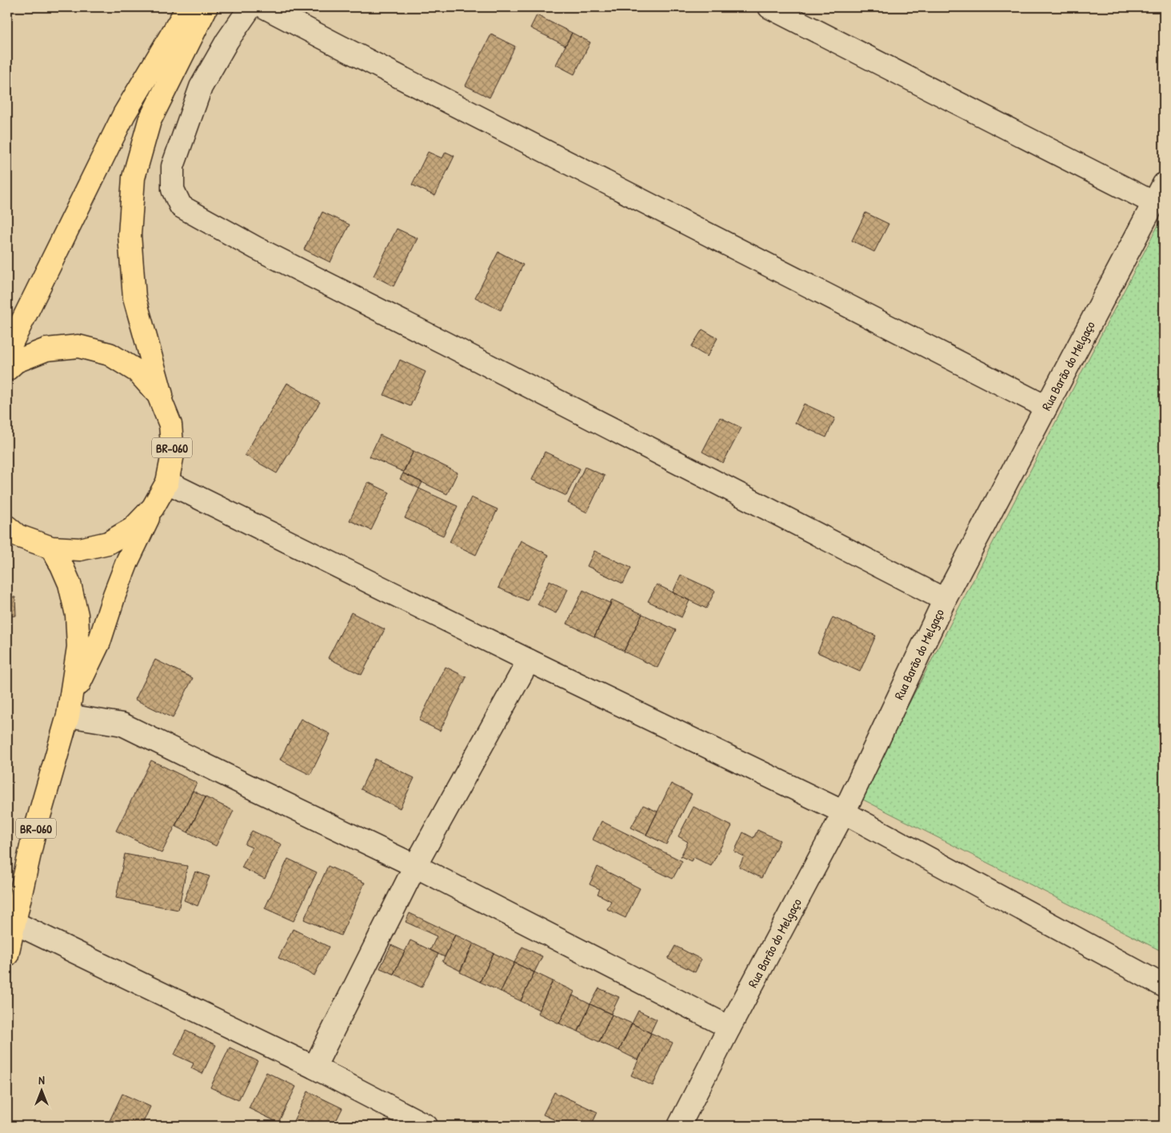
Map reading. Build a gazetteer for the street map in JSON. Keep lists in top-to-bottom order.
{
  "streets": {
    "main road": ["BR-060"],
    "street": ["Rua Barão do Melgaço"]
  },
  "north": "top"
}
